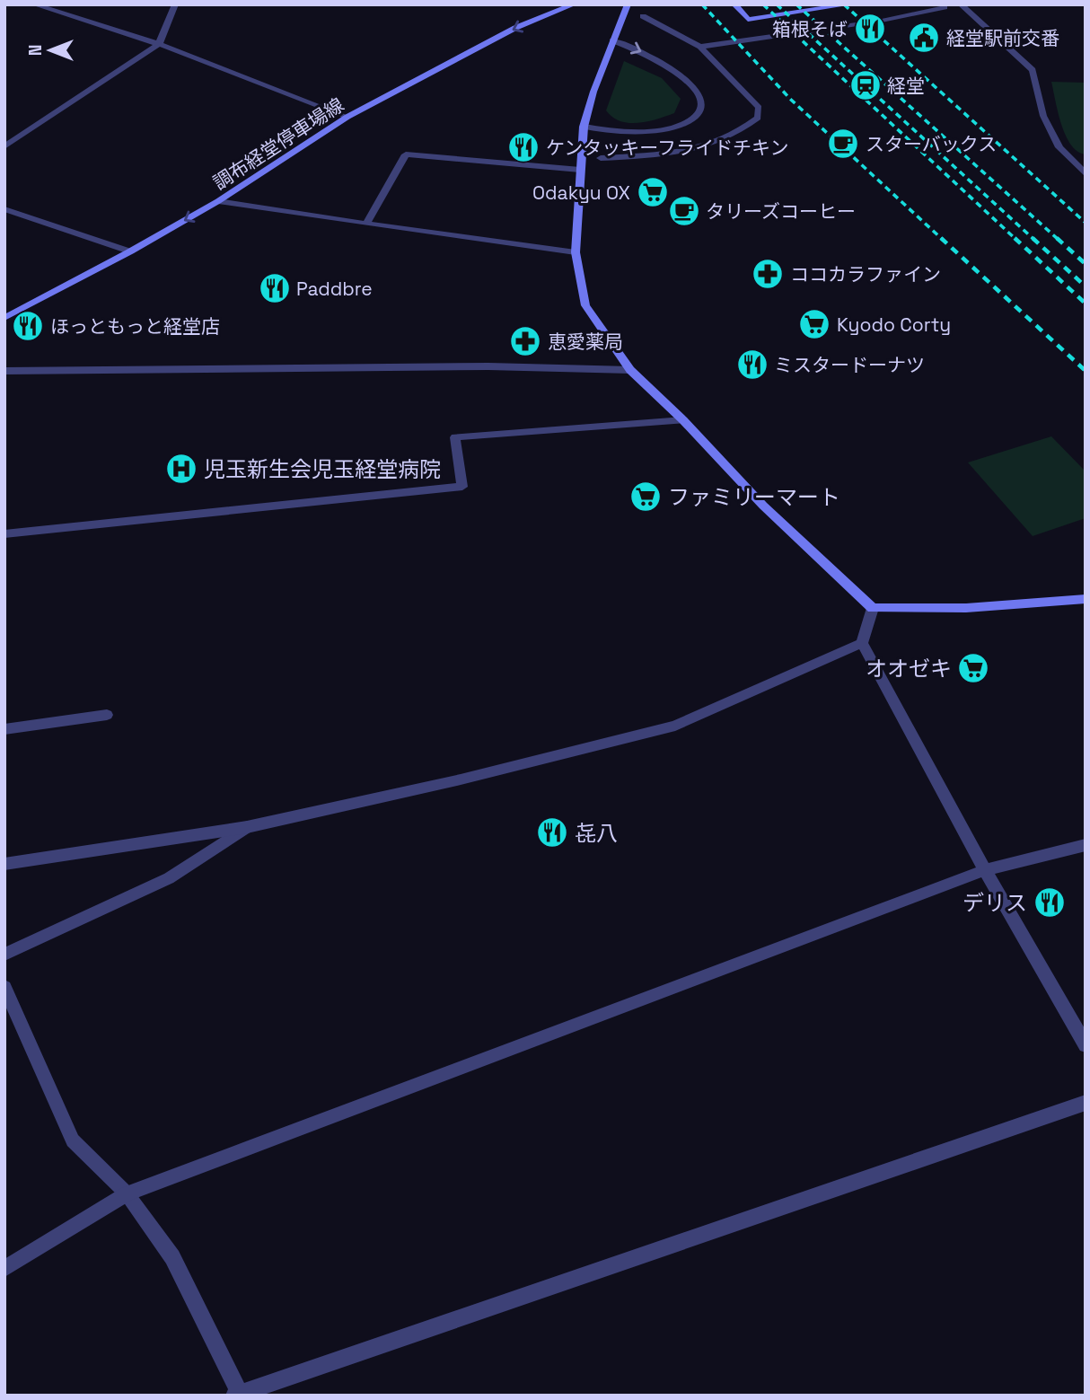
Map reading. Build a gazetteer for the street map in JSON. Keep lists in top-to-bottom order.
{
  "streets": {
    "street": ["調布経堂停車場線"]
  },
  "one_way": ["調布経堂停車場線"],
  "places": {
    "restaurant": [
      "箱根そば",
      "ケンタッキーフライドチキン",
      "Paddbre",
      "ほっともっと経堂店",
      "ミスタードーナツ",
      "㐂八",
      "デリス"
    ],
    "public building": ["経堂駅前交番"],
    "station": ["経堂"],
    "cafe": ["スターバックス", "タリーズコーヒー"],
    "supermarket": [
      "Odakyu OX",
      "Kyodo Corty",
      "ファミリーマート",
      "オオゼキ"
    ],
    "pharmacy": ["ココカラファイン", "恵愛薬局"],
    "hospital": ["児玉新生会児玉経堂病院"]
  },
  "north": "left"
}
